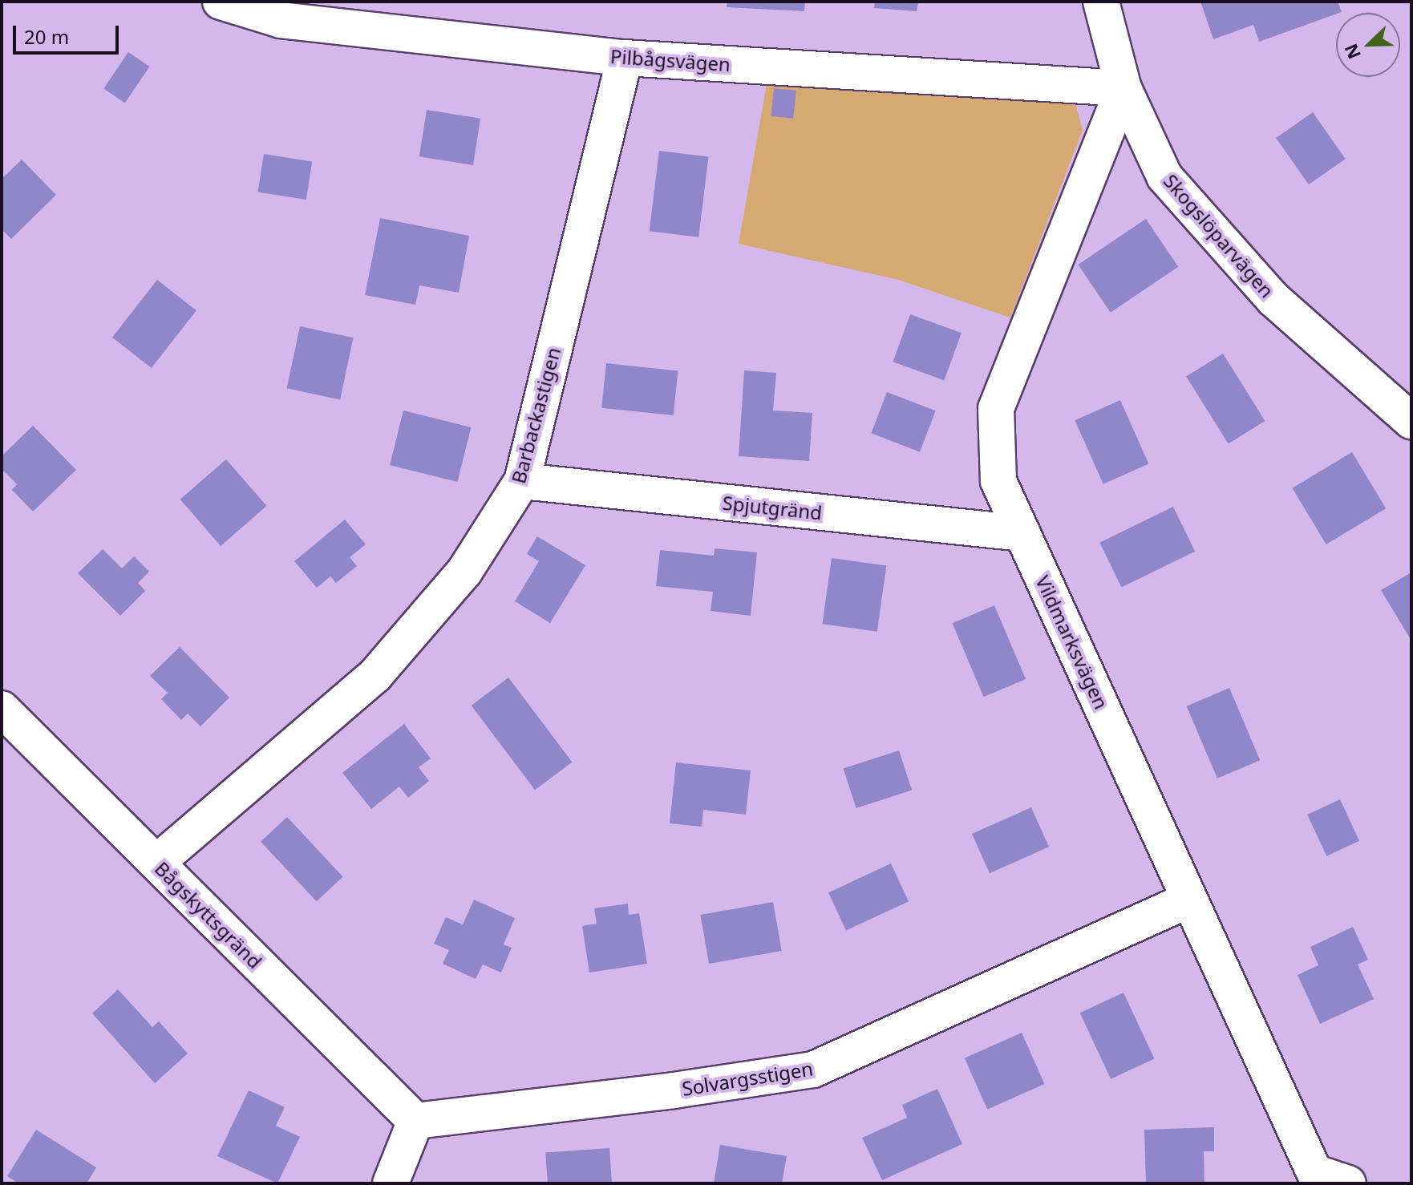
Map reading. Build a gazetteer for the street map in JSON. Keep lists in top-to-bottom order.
{
  "streets": {
    "street": [
      "Pilbågsvägen",
      "Skogslöparvägen",
      "Barbackastigen",
      "Spjutgränd",
      "Vildmarksvägen",
      "Bågskyttsgränd",
      "Solvargsstigen"
    ]
  },
  "crossings": [
    ["Pilbågsvägen", "Skogslöparvägen"],
    ["Pilbågsvägen", "Barbackastigen"],
    ["Pilbågsvägen", "Vildmarksvägen"],
    ["Skogslöparvägen", "Vildmarksvägen"],
    ["Barbackastigen", "Spjutgränd"],
    ["Barbackastigen", "Bågskyttsgränd"],
    ["Spjutgränd", "Vildmarksvägen"],
    ["Vildmarksvägen", "Solvargsstigen"],
    ["Bågskyttsgränd", "Solvargsstigen"]
  ],
  "scale_bar": "20 m",
  "north": "bottom left"
}
